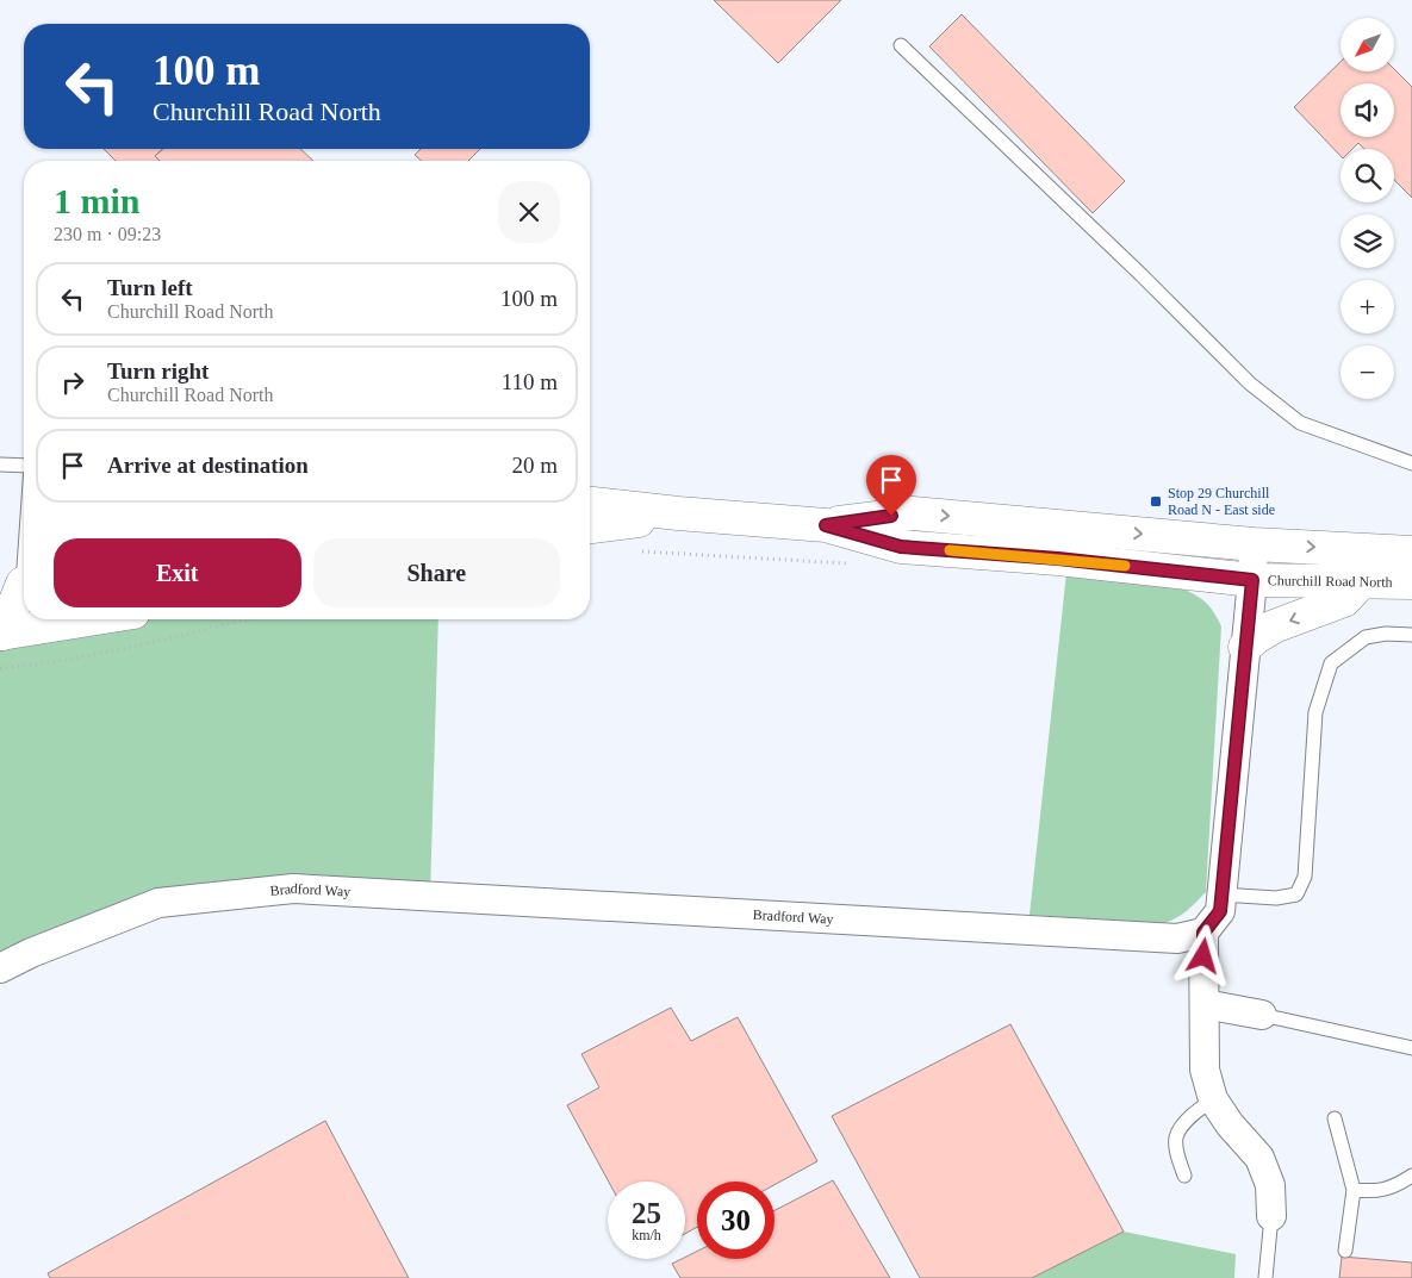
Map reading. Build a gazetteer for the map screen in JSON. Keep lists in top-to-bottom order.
{
  "streets": {
    "street": ["Churchill Road North", "Bradford Way"]
  },
  "places": {
    "transit": ["Stop 29 Churchill Road N - East side"]
  },
  "north": "bottom left",
  "page": {
    "map_buttons": ["+", "−"],
    "turn": ["100 m", "Churchill Road North"],
    "heading": ["1 min", "230 m · 09:23"],
    "list": [
      {
        "name": "Turn left",
        "note": "Churchill Road North",
        "value": "100 m"
      },
      {
        "name": "Turn right",
        "note": "Churchill Road North",
        "value": "110 m"
      },
      {
        "name": "Arrive at destination",
        "value": "20 m"
      }
    ],
    "buttons": ["Exit", "Share"],
    "speed": "25 km/h",
    "limit": "30"
  }
}
